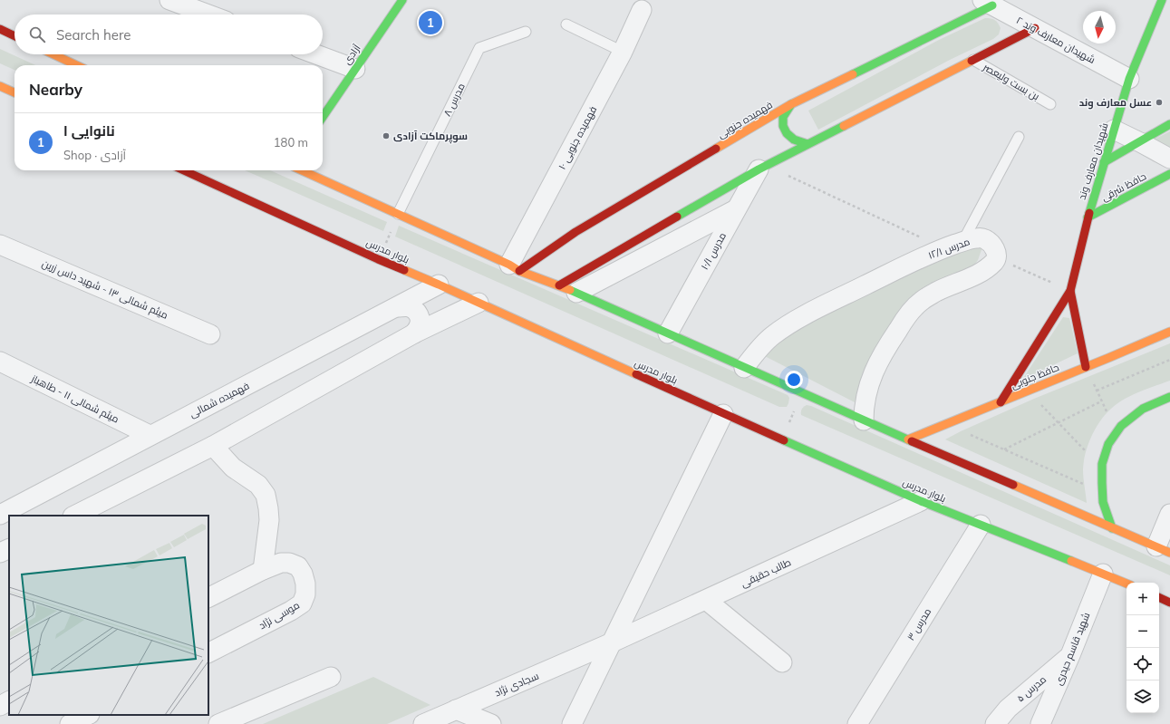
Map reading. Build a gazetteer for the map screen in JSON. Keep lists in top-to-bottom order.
{
  "streets": {
    "street": [
      "شهیدان معارف وند ۲",
      "آزادی",
      "فهمیده جنوبی",
      "فهمیده جنوبی ۱۰",
      "شهیدان معارف وند",
      "حافظ شرقی",
      "مدرس ۱۲/۱",
      "بلوار مدرس",
      "مدرس ۱۰/۱",
      "میثم شمالی ۱۳ - شهید داس زرین",
      "حافظ جنوبی",
      "میثم شمالی ۱۱ - طاهباز",
      "فهمیده شمالی",
      "طالب حقیقی",
      "موسی نژاد",
      "مدرس ۳",
      "شهید قاسم حیدری",
      "سجادی نژاد",
      "مدرس ۵"
    ],
    "lane": ["بن بست ولیعصر", "مدرس ۸"]
  },
  "crossings": [
    ["شهیدان معارف وند ۲", "فهمیده جنوبی"],
    ["شهیدان معارف وند ۲", "شهیدان معارف وند"],
    ["فهمیده جنوبی", "فهمیده جنوبی ۱۰"],
    ["شهیدان معارف وند", "حافظ شرقی"],
    ["بلوار مدرس", "فهمیده شمالی"],
    ["بلوار مدرس", "طالب حقیقی"],
    ["بلوار مدرس", "مدرس ۳"],
    ["بلوار مدرس", "شهید قاسم حیدری"],
    ["میثم شمالی ۱۱ - طاهباز", "فهمیده شمالی"],
    ["طالب حقیقی", "سجادی نژاد"],
    ["شهید قاسم حیدری", "مدرس ۵"]
  ],
  "places": ["عسل معارف وند", "سوپرماکت آزادی"],
  "north": "bottom",
  "page": {
    "pins": "1",
    "search": "Search here",
    "heading": "Nearby",
    "list": [
      {
        "mark": "1",
        "name": "نانوایی ا",
        "note": "Shop · آزادی",
        "value": "180 m"
      }
    ],
    "map_buttons": ["+", "−"]
  }
}
